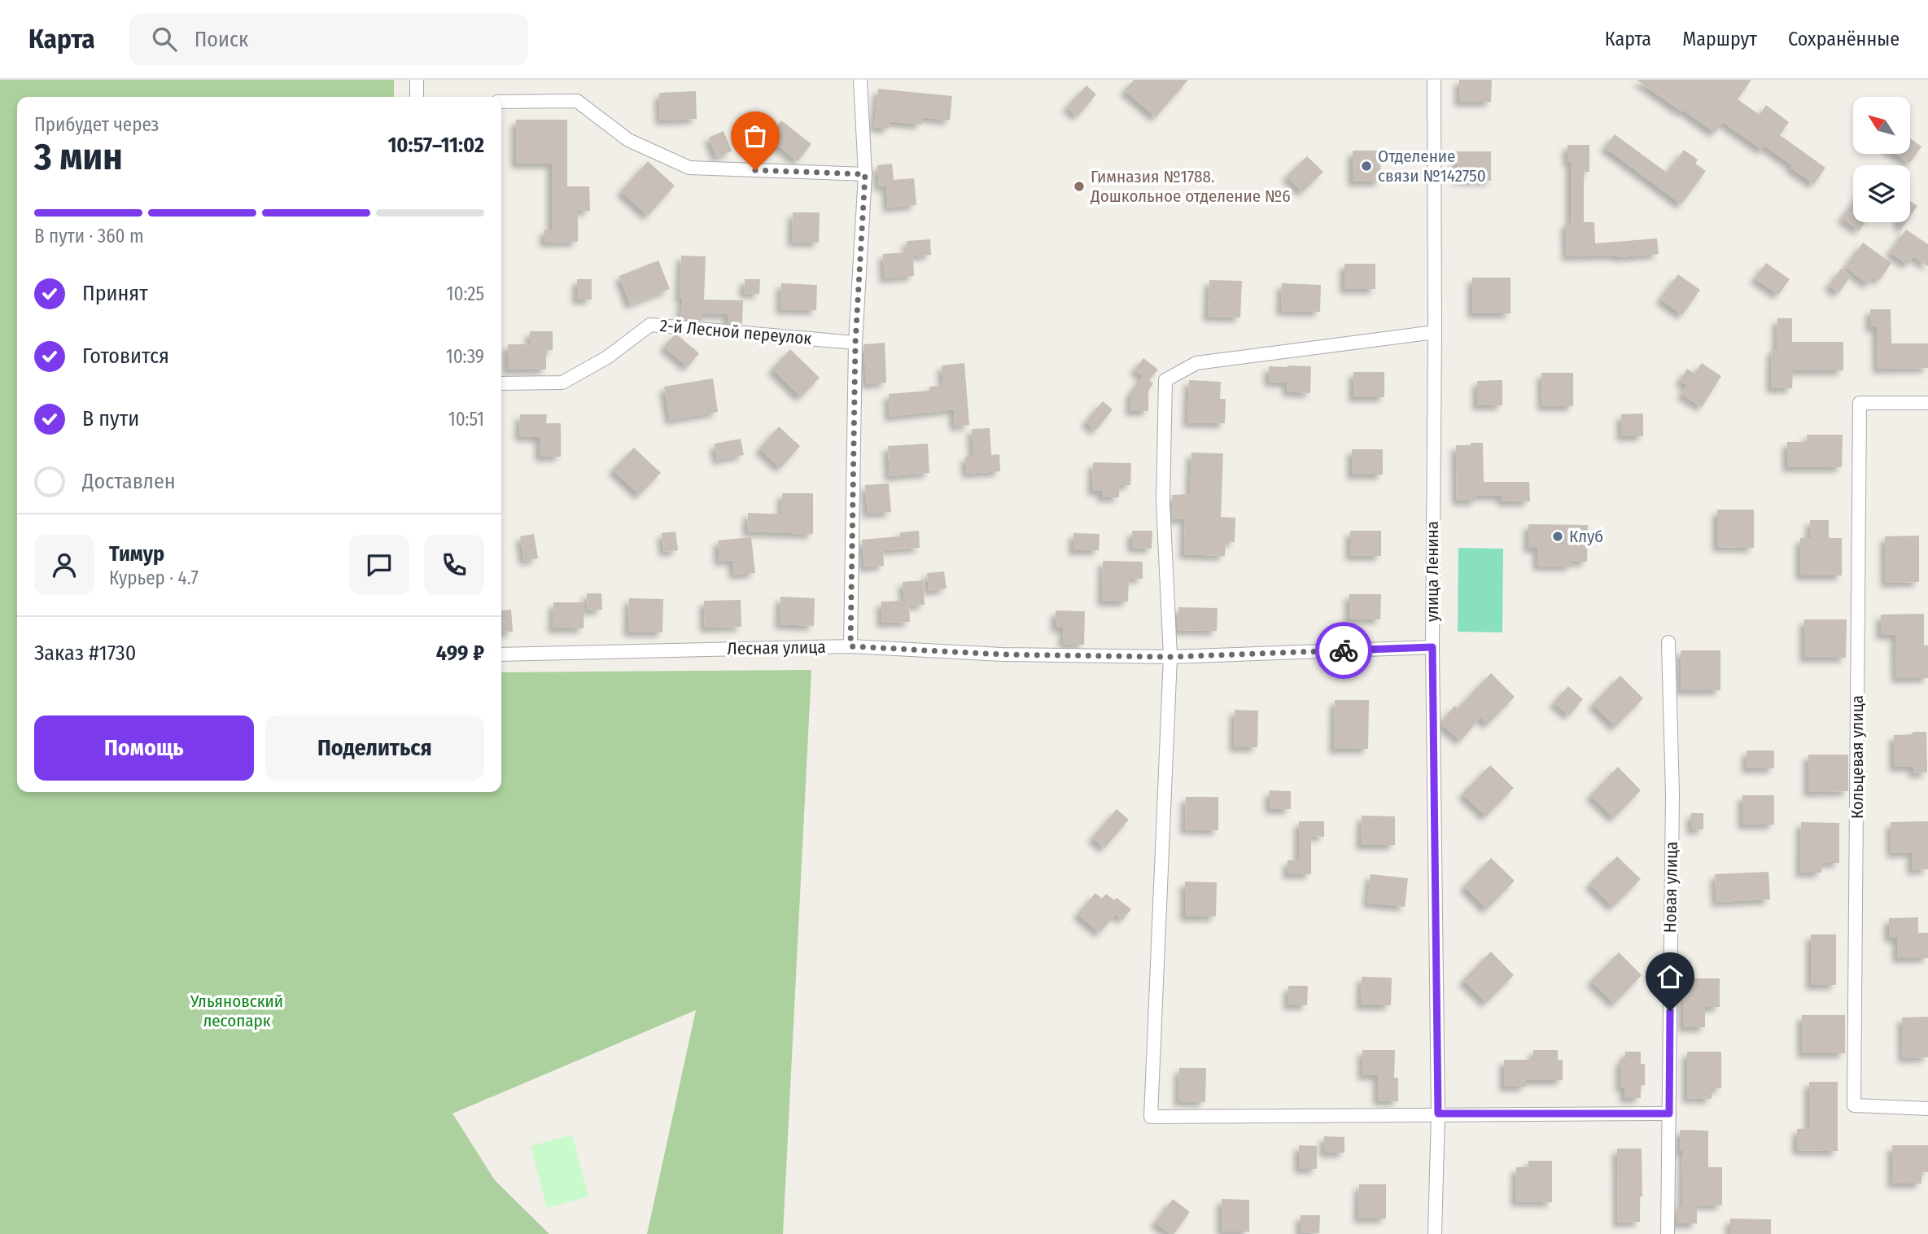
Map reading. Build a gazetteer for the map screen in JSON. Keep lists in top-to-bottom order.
{
  "streets": {
    "street": [
      "2-й Лесной переулок",
      "улица Ленина",
      "Лесная улица",
      "Кольцевая улица",
      "Новая улица"
    ]
  },
  "crossings": [
    ["улица Ленина", "Лесная улица"]
  ],
  "parks": ["Ульяновский лесопарк"],
  "places": ["Отделение связи №142750", "Гимназия №1788. Дошкольное отделение №6", "Клуб"],
  "north": "top left",
  "page": {
    "header": "Карта",
    "search": "Поиск",
    "nav": ["Карта", "Маршрут", "Сохранённые"],
    "heading": ["3 мин", "Прибудет через", "10:57–11:02"],
    "panel": [
      "Тимур",
      "Курьер · 4.7",
      "Заказ #1730",
      "499 ₽"
    ],
    "bar": "В пути · 360 m",
    "list": [
      ["Принят", "10:25"],
      ["Готовится", "10:39"],
      ["В пути", "10:51"],
      "Доставлен"
    ],
    "buttons": ["Помощь", "Поделиться"]
  }
}
